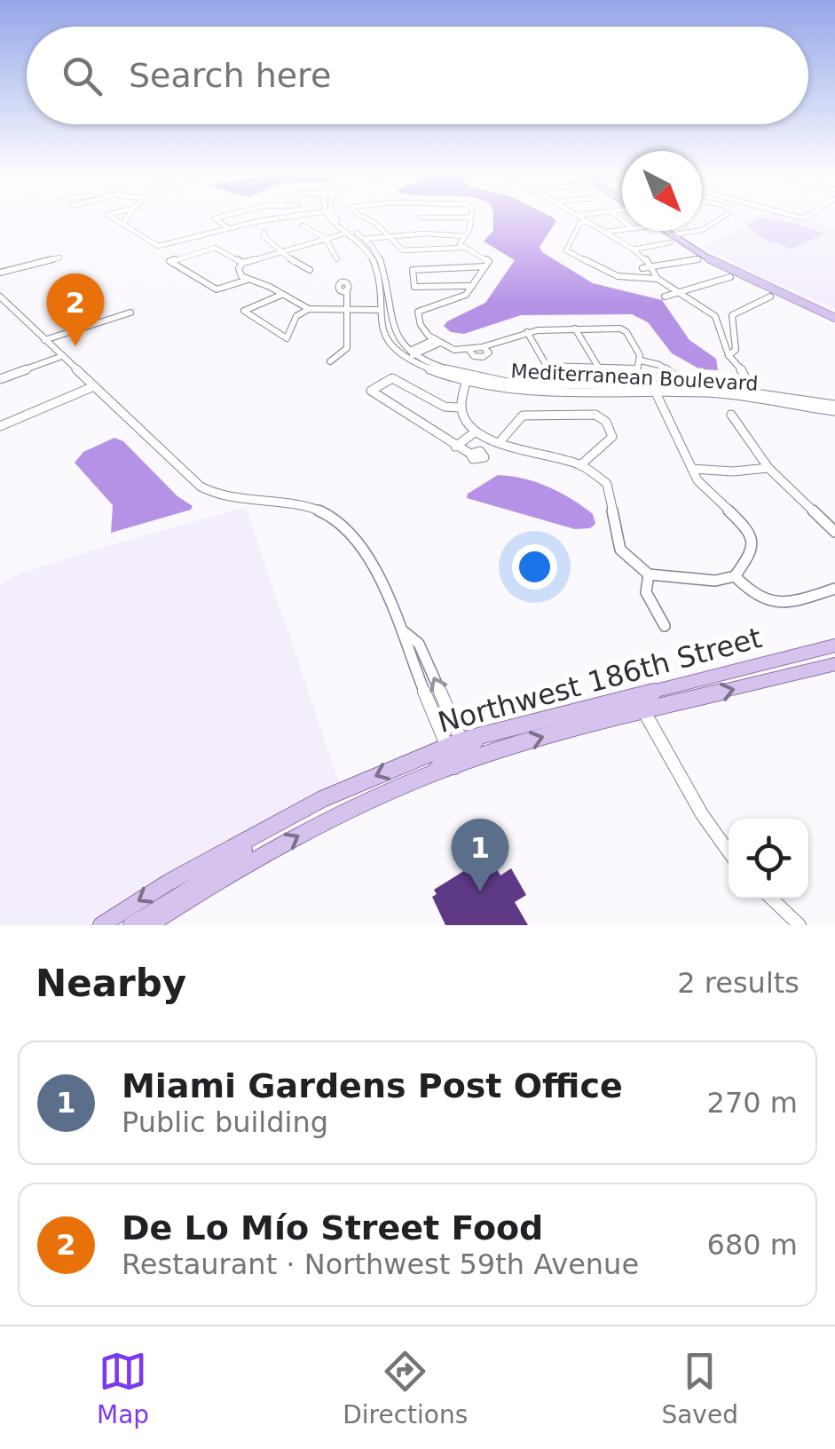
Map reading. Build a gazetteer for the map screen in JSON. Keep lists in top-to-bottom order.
{
  "streets": {
    "main road": ["Northwest 186th Street"],
    "street": ["Mediterranean Boulevard"]
  },
  "north": "bottom right",
  "page": {
    "search": "Search here",
    "pins": ["2", "1"],
    "heading": ["Nearby", "2 results"],
    "list": [
      {
        "mark": "1",
        "name": "Miami Gardens Post Office",
        "note": "Public building",
        "value": "270 m"
      },
      {
        "mark": "2",
        "name": "De Lo Mío Street Food",
        "note": "Restaurant · Northwest 59th Avenue",
        "value": "680 m"
      }
    ],
    "nav": ["Map", "Directions", "Saved"]
  }
}
